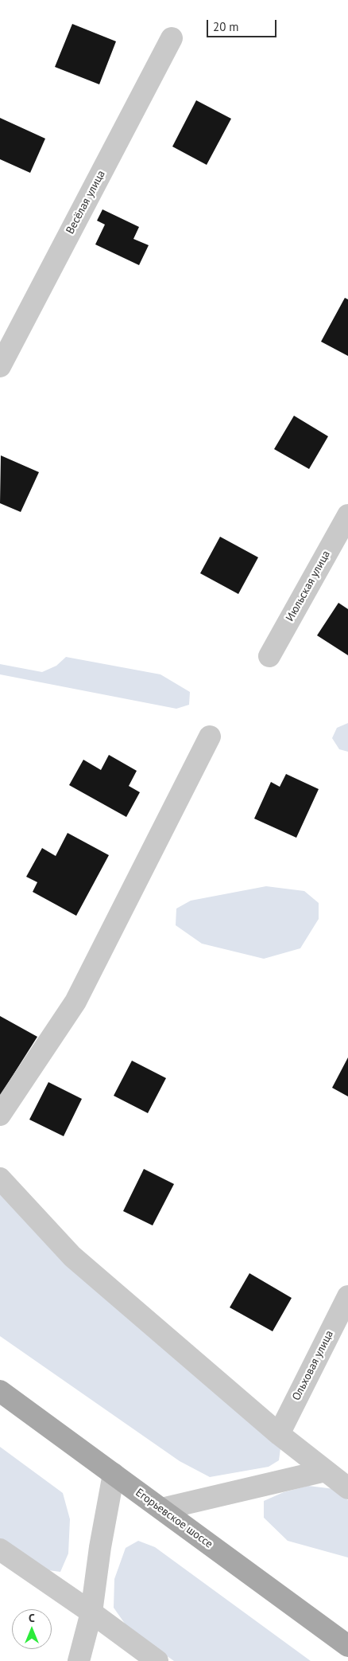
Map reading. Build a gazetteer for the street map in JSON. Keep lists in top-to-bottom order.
{
  "streets": {
    "main road": ["Егорьевское шоссе"],
    "street": ["Весёлая улица", "Июльская улица", "Ольховая улица"]
  },
  "scale_bar": "20 m",
  "north": "top"
}
